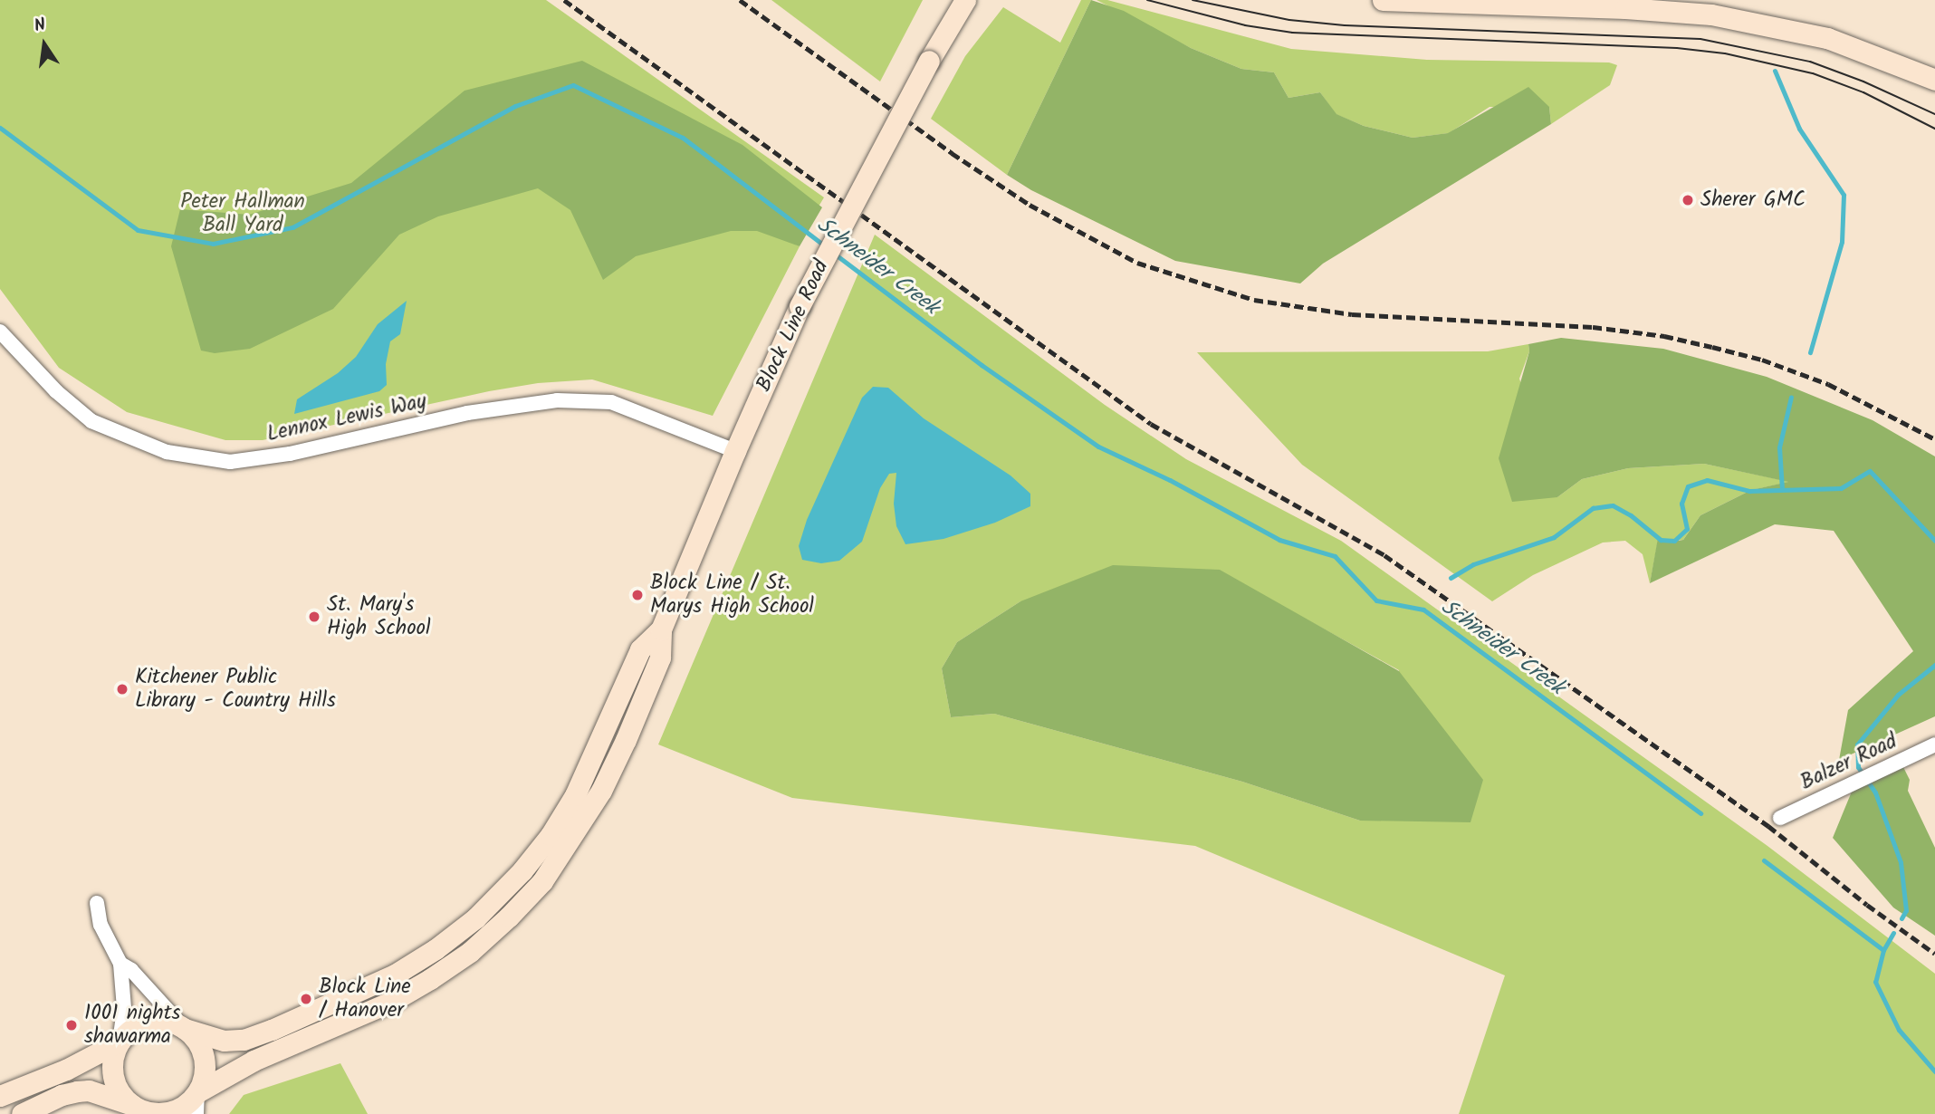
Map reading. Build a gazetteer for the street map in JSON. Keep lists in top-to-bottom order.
{
  "streets": {
    "street": ["Block Line Road", "Lennox Lewis Way", "Balzer Road"]
  },
  "crossings": [
    ["Block Line Road", "Lennox Lewis Way"]
  ],
  "water": ["Schneider Creek"],
  "parks": ["Peter Hallman Ball Yard"],
  "places": [
    "Sherer GMC",
    "Block Line / St. Marys High School",
    "St. Mary's High School",
    "Kitchener Public Library - Country Hills",
    "Block Line / Hanover",
    "1001 nights shawarma"
  ],
  "north": "top"
}
